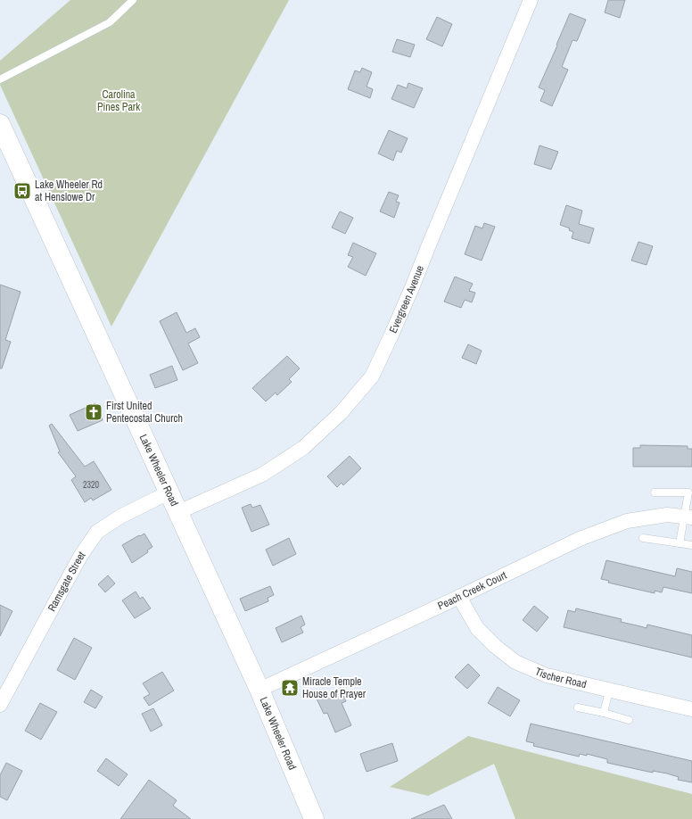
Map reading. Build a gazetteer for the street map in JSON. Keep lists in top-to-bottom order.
{
  "streets": {
    "main road": ["Lake Wheeler Road"],
    "street": [
      "Evergreen Avenue",
      "Ramsgate Street",
      "Peach Creek Court",
      "Tischer Road"
    ]
  },
  "crossings": [
    ["Evergreen Avenue", "Lake Wheeler Road"],
    ["Lake Wheeler Road", "Ramsgate Street"],
    ["Lake Wheeler Road", "Peach Creek Court"],
    ["Peach Creek Court", "Tischer Road"]
  ],
  "parks": ["Carolina Pines Park"],
  "places": {
    "bus stop": ["Lake Wheeler Rd at Henslowe Dr"],
    "church": ["First United Pentecostal Church"],
    "temple": ["Miracle Temple House of Prayer"]
  },
  "house_numbers": ["2320"]
}
